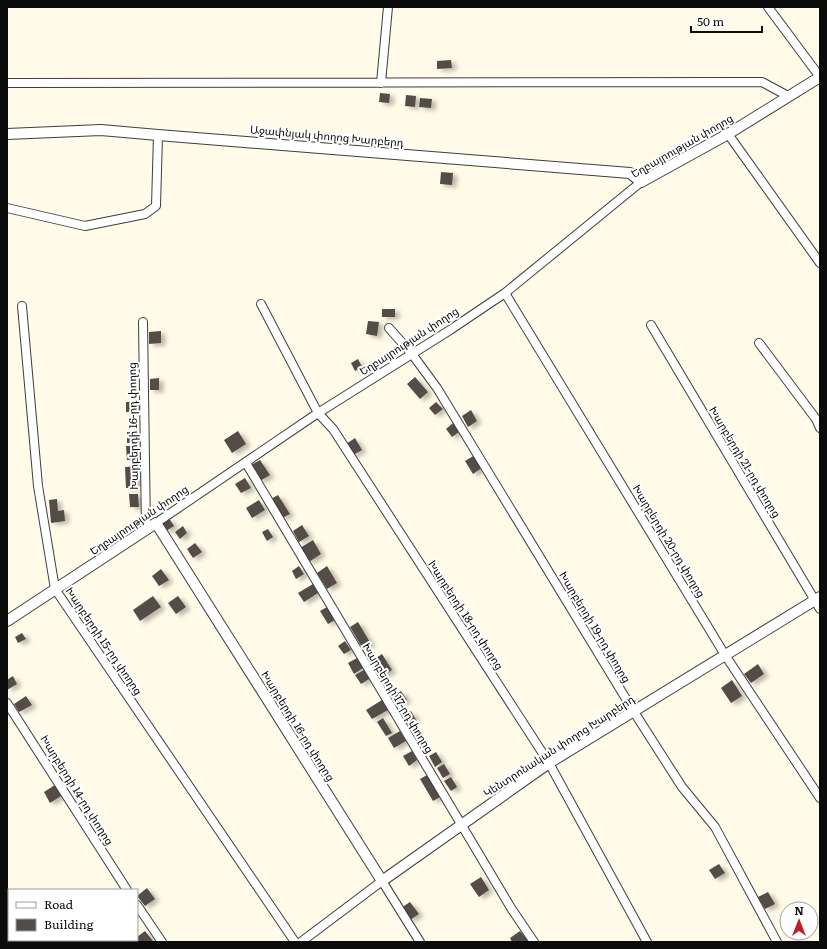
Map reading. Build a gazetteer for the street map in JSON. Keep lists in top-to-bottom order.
{
  "streets": {
    "street": [
      "Աջափնյակ փողոց Խարբերդ",
      "Եղբայրության փողոց",
      "Խարբերդի 16-րդ փողոց",
      "Խարբերդի 21-րդ փողոց",
      "Խարբերդի 20-րդ փողոց",
      "Խարբերդի 18-րդ փողոց",
      "Խարբերդի 19-րդ փողոց",
      "Խարբերդի 15-րդ փողոց",
      "Խարբերդի 17-րդ փողոց",
      "Կենտրոնական փողոց Խարբերդ",
      "Խարբերդի 14-րդ փողոց"
    ]
  },
  "crossings": [
    ["Աջափնյակ փողոց Խարբերդ", "Եղբայրության փողոց"],
    ["Եղբայրության փողոց", "Խարբերդի 16-րդ փողոց"],
    ["Եղբայրության փողոց", "Խարբերդի 20-րդ փողոց"],
    ["Եղբայրության փողոց", "Խարբերդի 18-րդ փողոց"],
    ["Եղբայրության փողոց", "Խարբերդի 19-րդ փողոց"],
    ["Եղբայրության փողոց", "Խարբերդի 15-րդ փողոց"],
    ["Եղբայրության փողոց", "Խարբերդի 17-րդ փողոց"],
    ["Խարբերդի 16-րդ փողոց", "Կենտրոնական փողոց Խարբերդ"],
    ["Խարբերդի 21-րդ փողոց", "Կենտրոնական փողոց Խարբերդ"],
    ["Խարբերդի 20-րդ փողոց", "Կենտրոնական փողոց Խարբերդ"],
    ["Խարբերդի 18-րդ փողոց", "Կենտրոնական փողոց Խարբերդ"],
    ["Խարբերդի 19-րդ փողոց", "Կենտրոնական փողոց Խարբերդ"],
    ["Խարբերդի 17-րդ փողոց", "Կենտրոնական փողոց Խարբերդ"]
  ],
  "legend": ["Road", "Building"],
  "scale_bar": "50 m",
  "north": "top"
}
